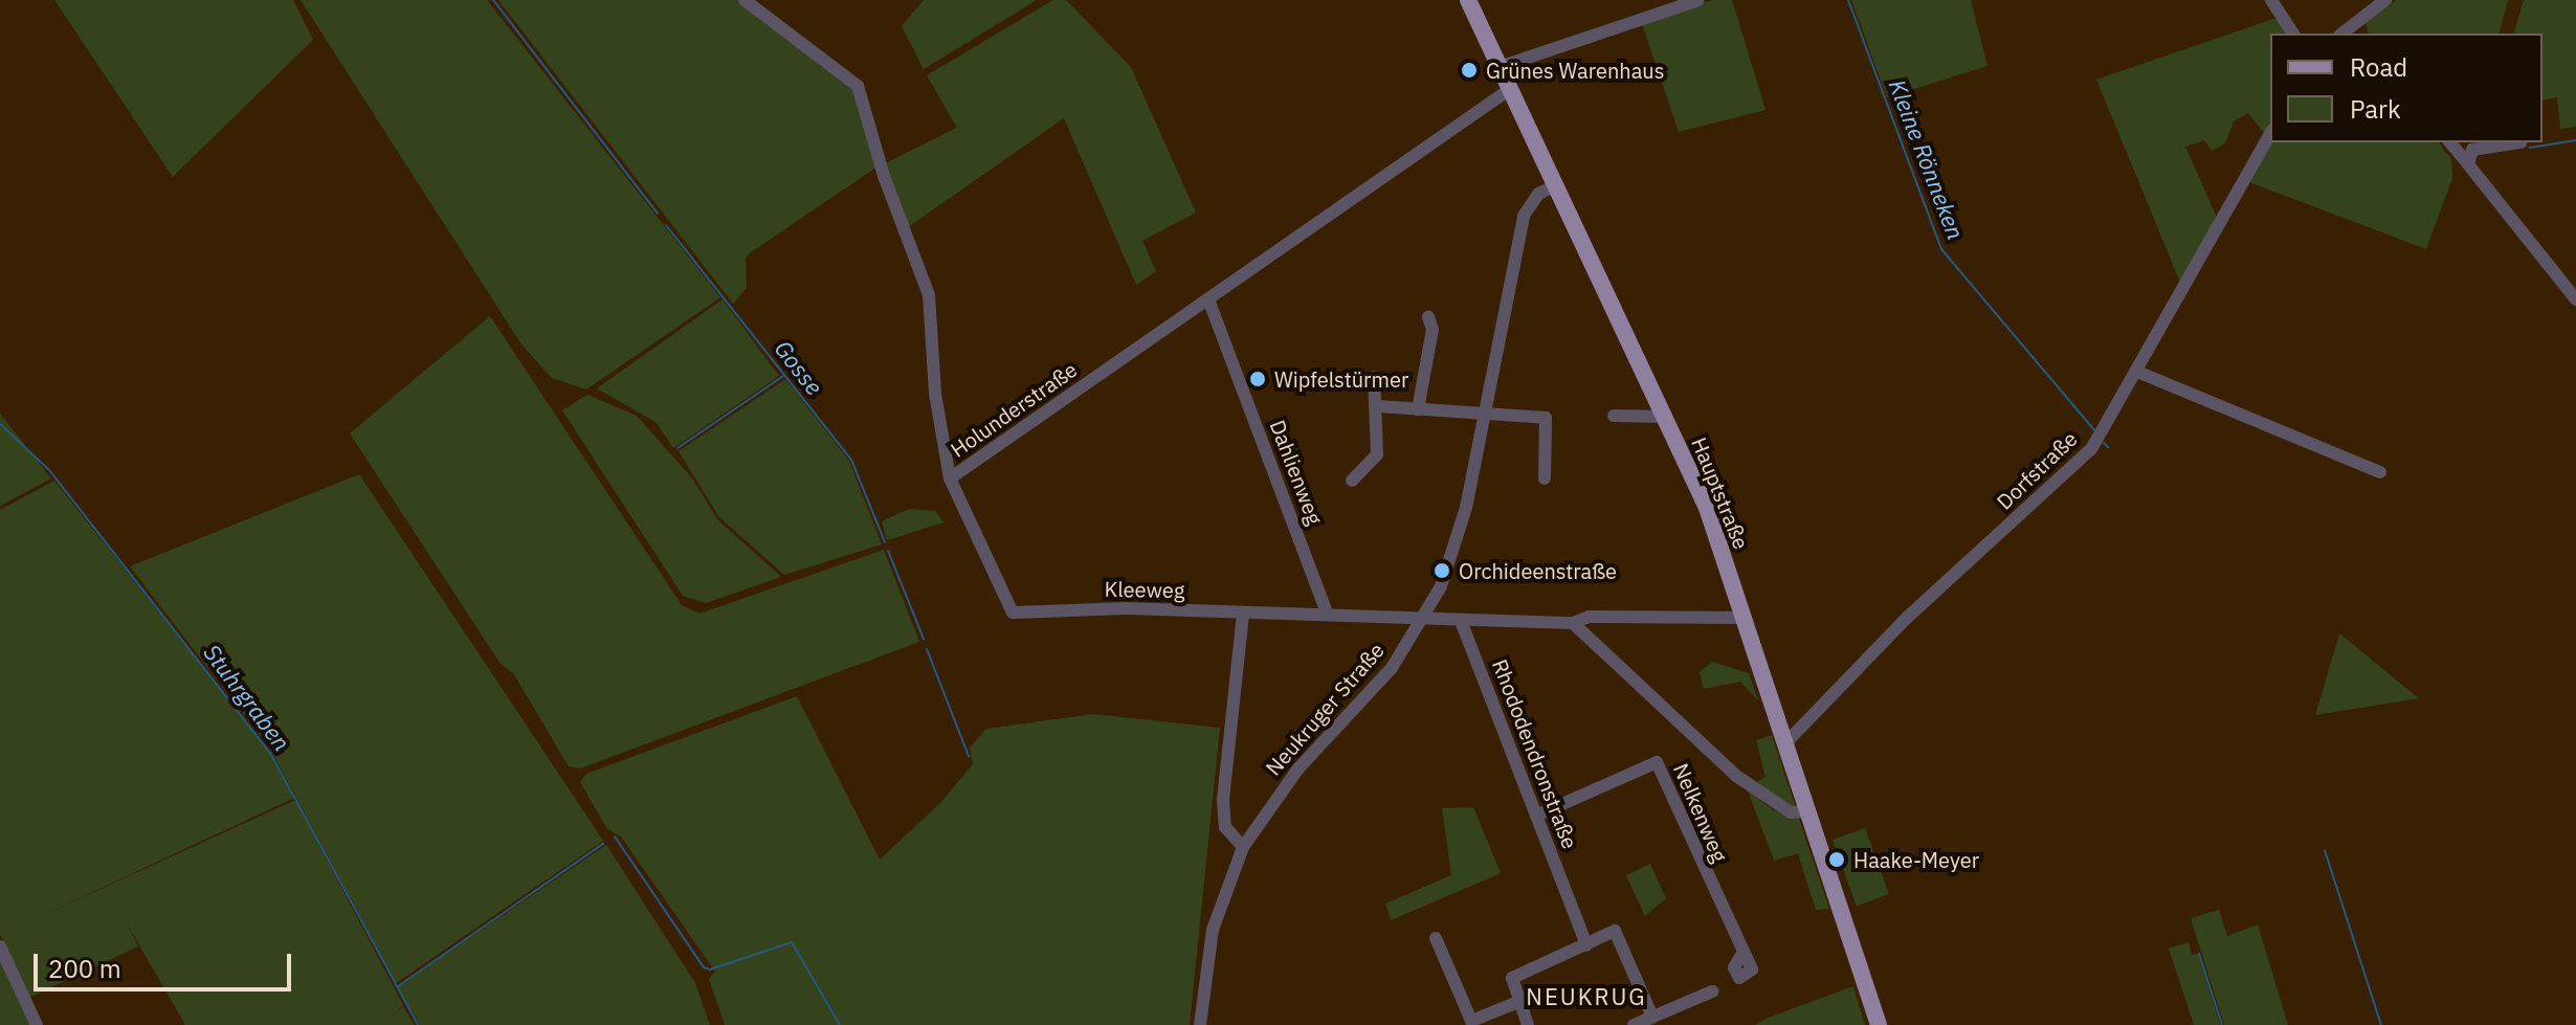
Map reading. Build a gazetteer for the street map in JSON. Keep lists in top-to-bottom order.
{
  "streets": {
    "main road": ["Hauptstraße"],
    "street": [
      "Holunderstraße",
      "Dorfstraße",
      "Dahlienweg",
      "Kleeweg",
      "Neukruger Straße",
      "Rhododendronstraße",
      "Nelkenweg"
    ]
  },
  "crossings": [
    ["Holunderstraße", "Dahlienweg"],
    ["Holunderstraße", "Hauptstraße"],
    ["Holunderstraße", "Kleeweg"],
    ["Dorfstraße", "Hauptstraße"],
    ["Dahlienweg", "Kleeweg"],
    ["Hauptstraße", "Neukruger Straße"],
    ["Kleeweg", "Neukruger Straße"],
    ["Rhododendronstraße", "Nelkenweg"]
  ],
  "districts": ["NEUKRUG"],
  "water": ["Kleine Rönneken", "Gosse", "Stuhrgraben"],
  "places": [
    "Grünes Warenhaus",
    "Wipfelstürmer",
    "Orchideenstraße",
    "Haake-Meyer"
  ],
  "legend": ["Road", "Park"],
  "scale_bar": "200 m"
}
